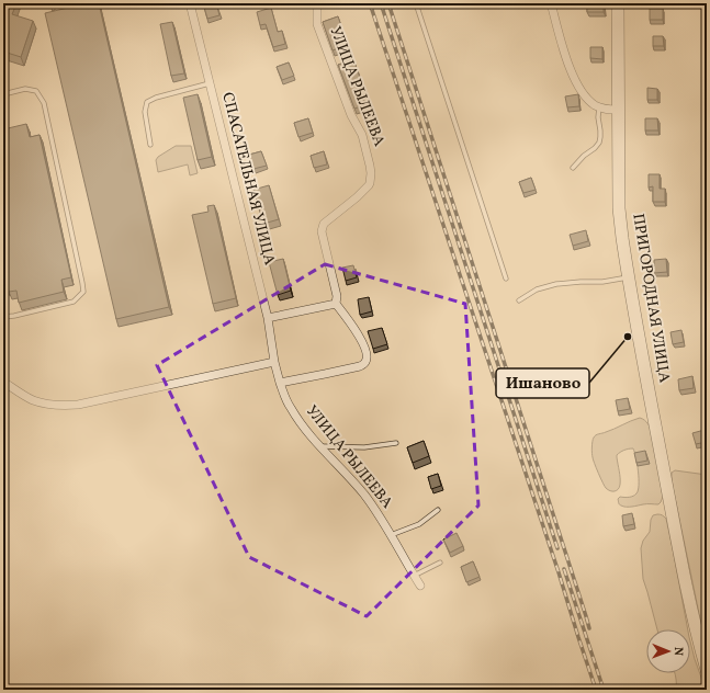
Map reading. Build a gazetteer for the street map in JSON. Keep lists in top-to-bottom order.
{
  "streets": {
    "main road": ["ПРИГОРОДНАЯ УЛИЦА"],
    "street": ["УЛИЦА РЫЛЕЕВА", "СПАСАТЕЛЬНАЯ УЛИЦА"]
  },
  "crossings": [
    ["УЛИЦА РЫЛЕЕВА", "СПАСАТЕЛЬНАЯ УЛИЦА"]
  ],
  "places": ["Ишаново"],
  "north": "right"
}
